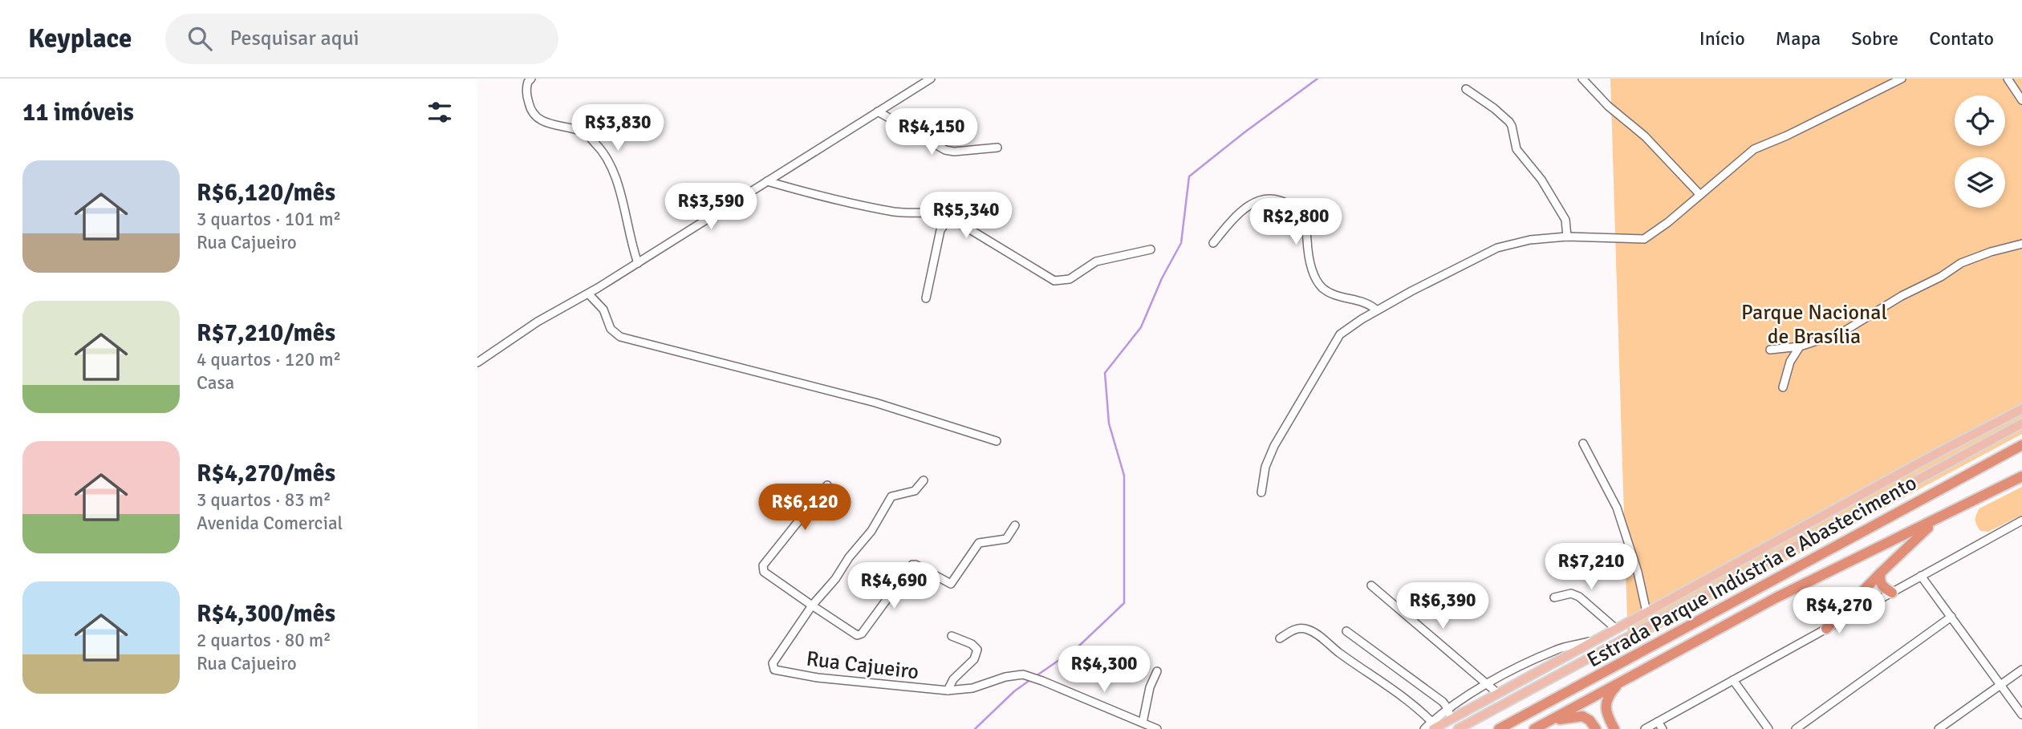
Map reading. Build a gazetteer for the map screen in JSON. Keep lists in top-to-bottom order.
{
  "streets": {
    "highway": ["Estrada Parque Indústria e Abastecimento"],
    "street": ["Rua Cajueiro"]
  },
  "parks": ["Parque Nacional de Brasília"],
  "page": {
    "header": "Keyplace",
    "search": "Pesquisar aqui",
    "nav": [
      "Início",
      "Mapa",
      "Sobre",
      "Contato"
    ],
    "heading": "11 imóveis",
    "price": [
      "R$3,830",
      "R$4,150",
      "R$3,590",
      "R$5,340",
      "R$2,800",
      "R$6,120",
      "R$7,210",
      "R$4,690",
      "R$6,390",
      "R$4,270",
      "R$4,300"
    ],
    "list": [
      {
        "name": "R$6,120/mês",
        "note": "3 quartos · 101 m² · Rua Cajueiro"
      },
      {
        "name": "R$7,210/mês",
        "note": "4 quartos · 120 m² · Casa"
      },
      {
        "name": "R$4,270/mês",
        "note": "3 quartos · 83 m² · Avenida Comercial"
      },
      {
        "name": "R$4,300/mês",
        "note": "2 quartos · 80 m² · Rua Cajueiro"
      }
    ]
  }
}
